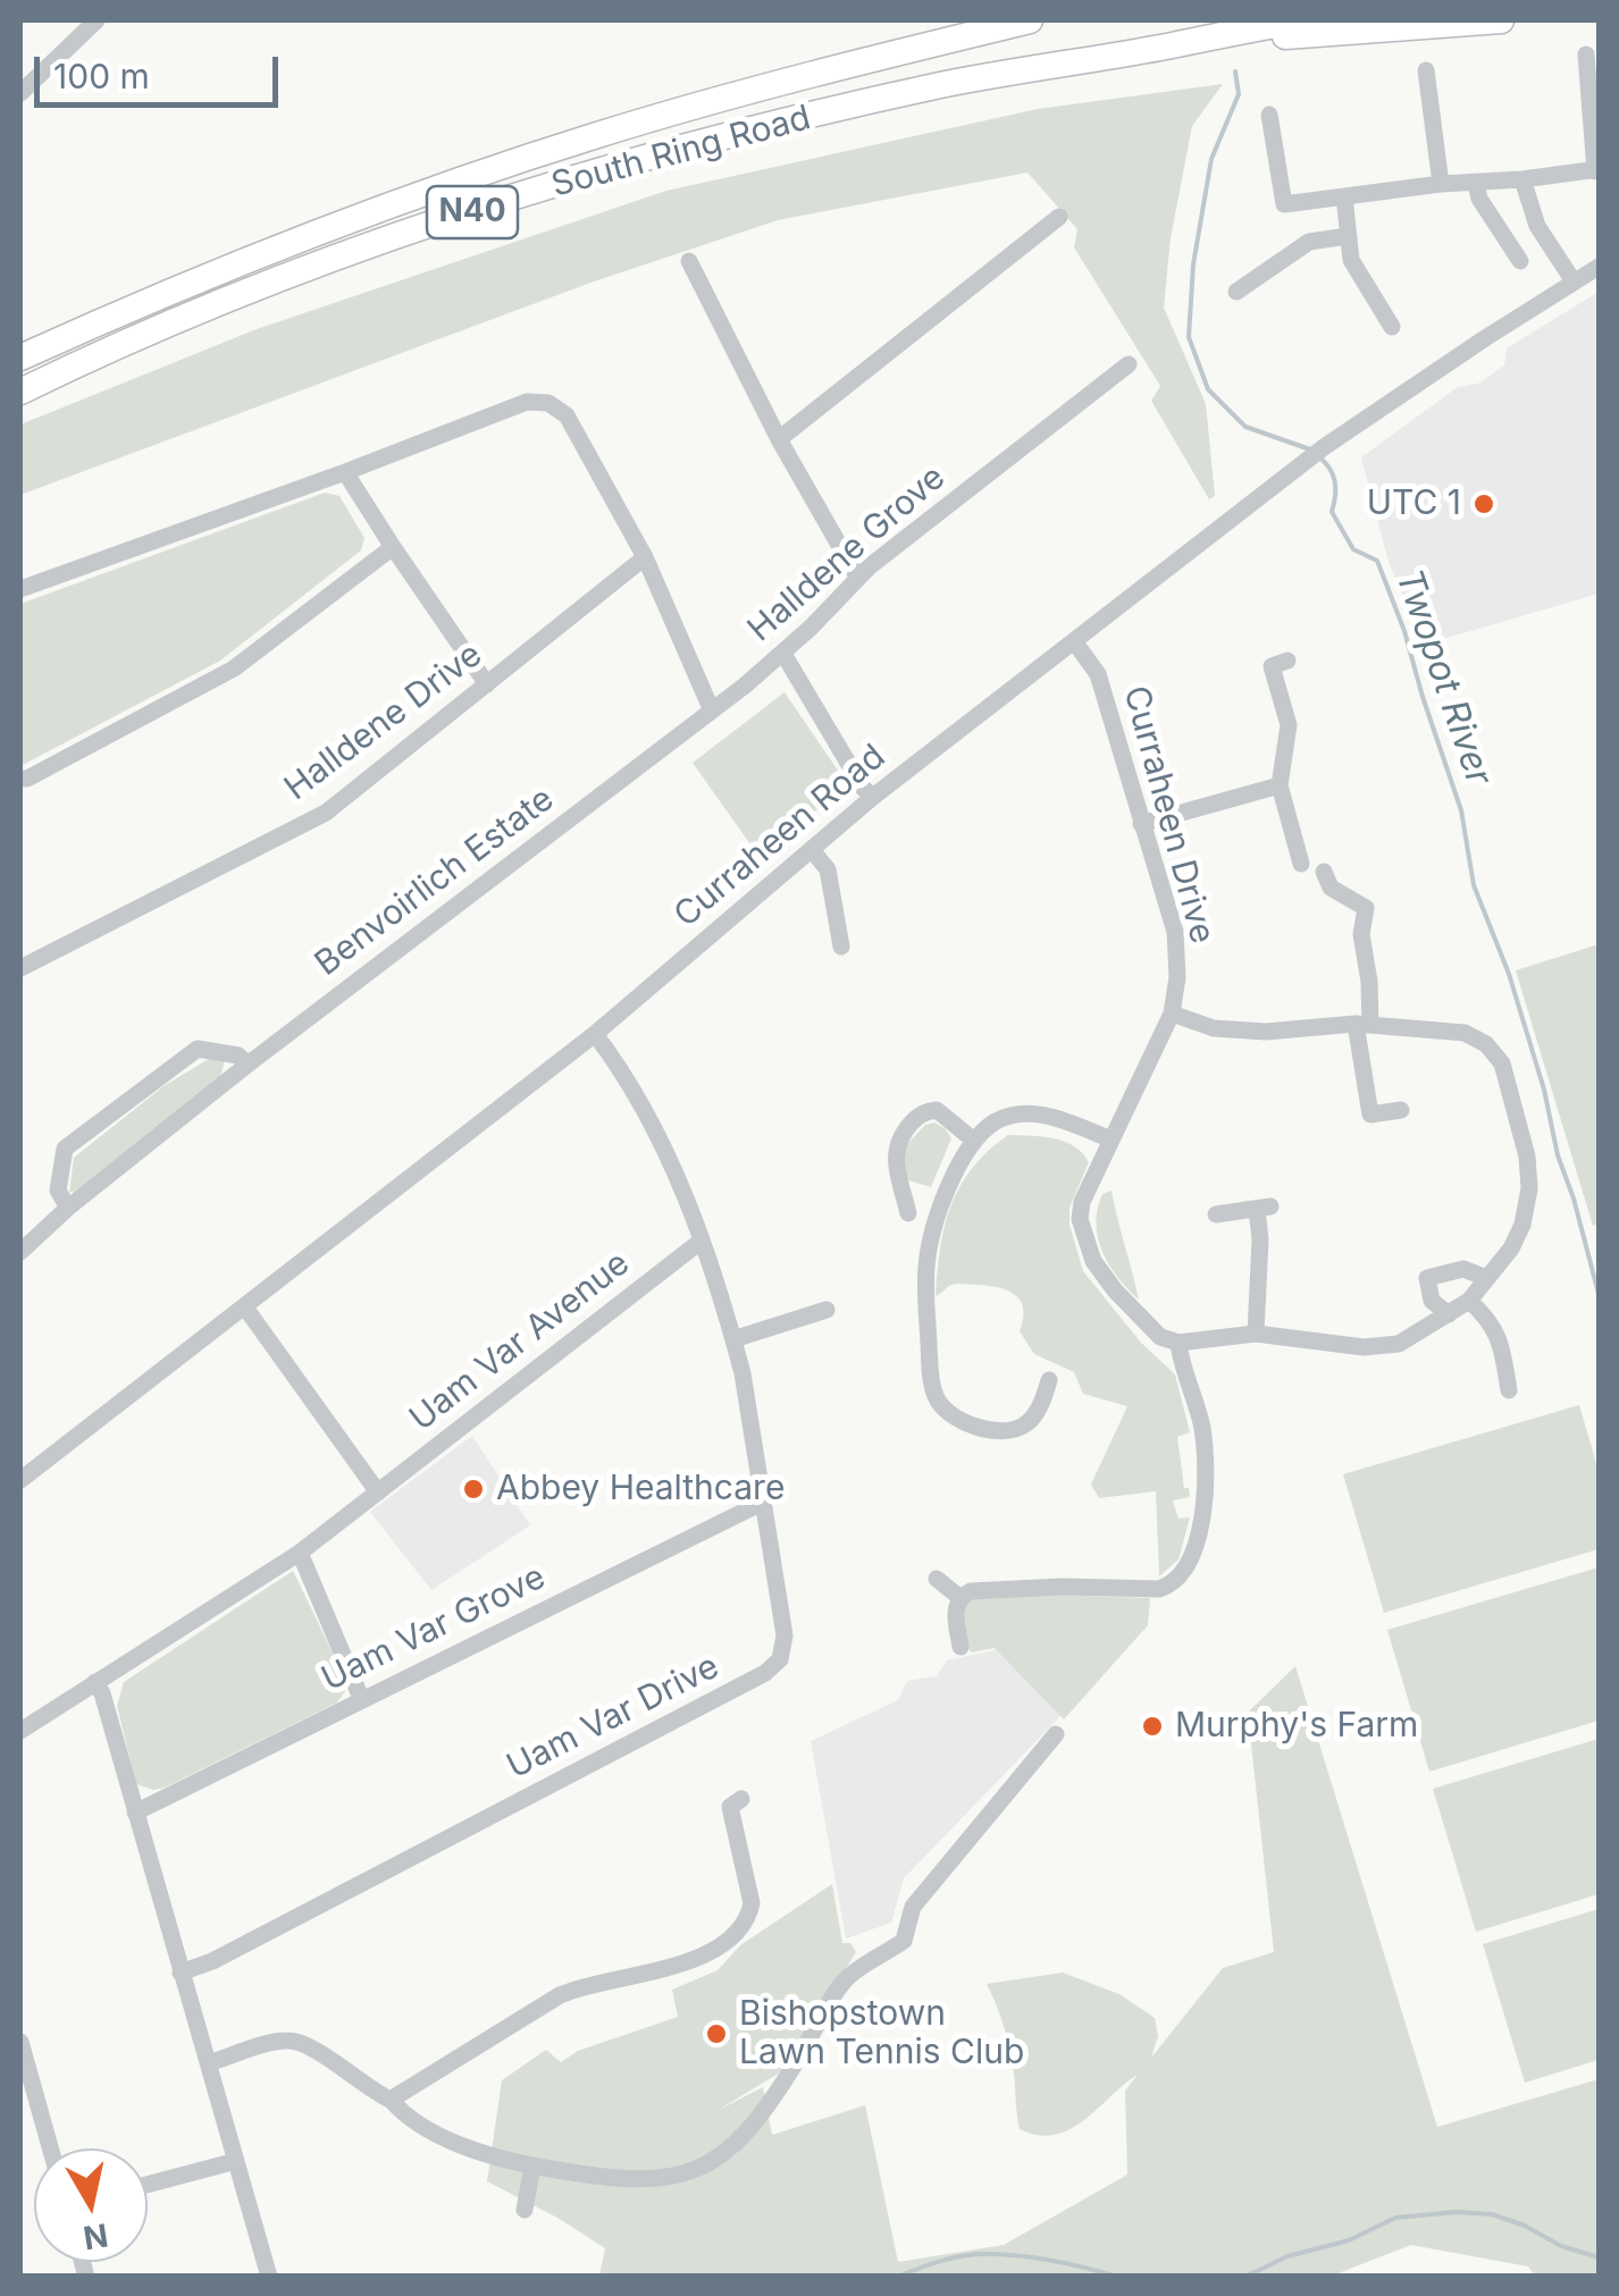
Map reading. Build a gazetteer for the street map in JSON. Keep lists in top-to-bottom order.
{
  "streets": {
    "highway": ["South Ring Road", "N40"],
    "street": [
      "Halldene Grove",
      "Halldene Drive",
      "Curraheen Drive",
      "Curraheen Road",
      "Benvoirlich Estate",
      "Uam Var Avenue",
      "Uam Var Grove",
      "Uam Var Drive"
    ]
  },
  "crossings": [
    ["Halldene Grove", "Benvoirlich Estate"],
    ["Curraheen Drive", "Curraheen Road"],
    ["Curraheen Road", "Uam Var Drive"],
    ["Uam Var Avenue", "Uam Var Drive"],
    ["Uam Var Grove", "Uam Var Drive"]
  ],
  "water": ["Twopot River"],
  "places": [
    "UTC 1",
    "Abbey Healthcare",
    "Murphy's Farm",
    "Bishopstown Lawn Tennis Club"
  ],
  "scale_bar": "100 m",
  "north": "bottom"
}
